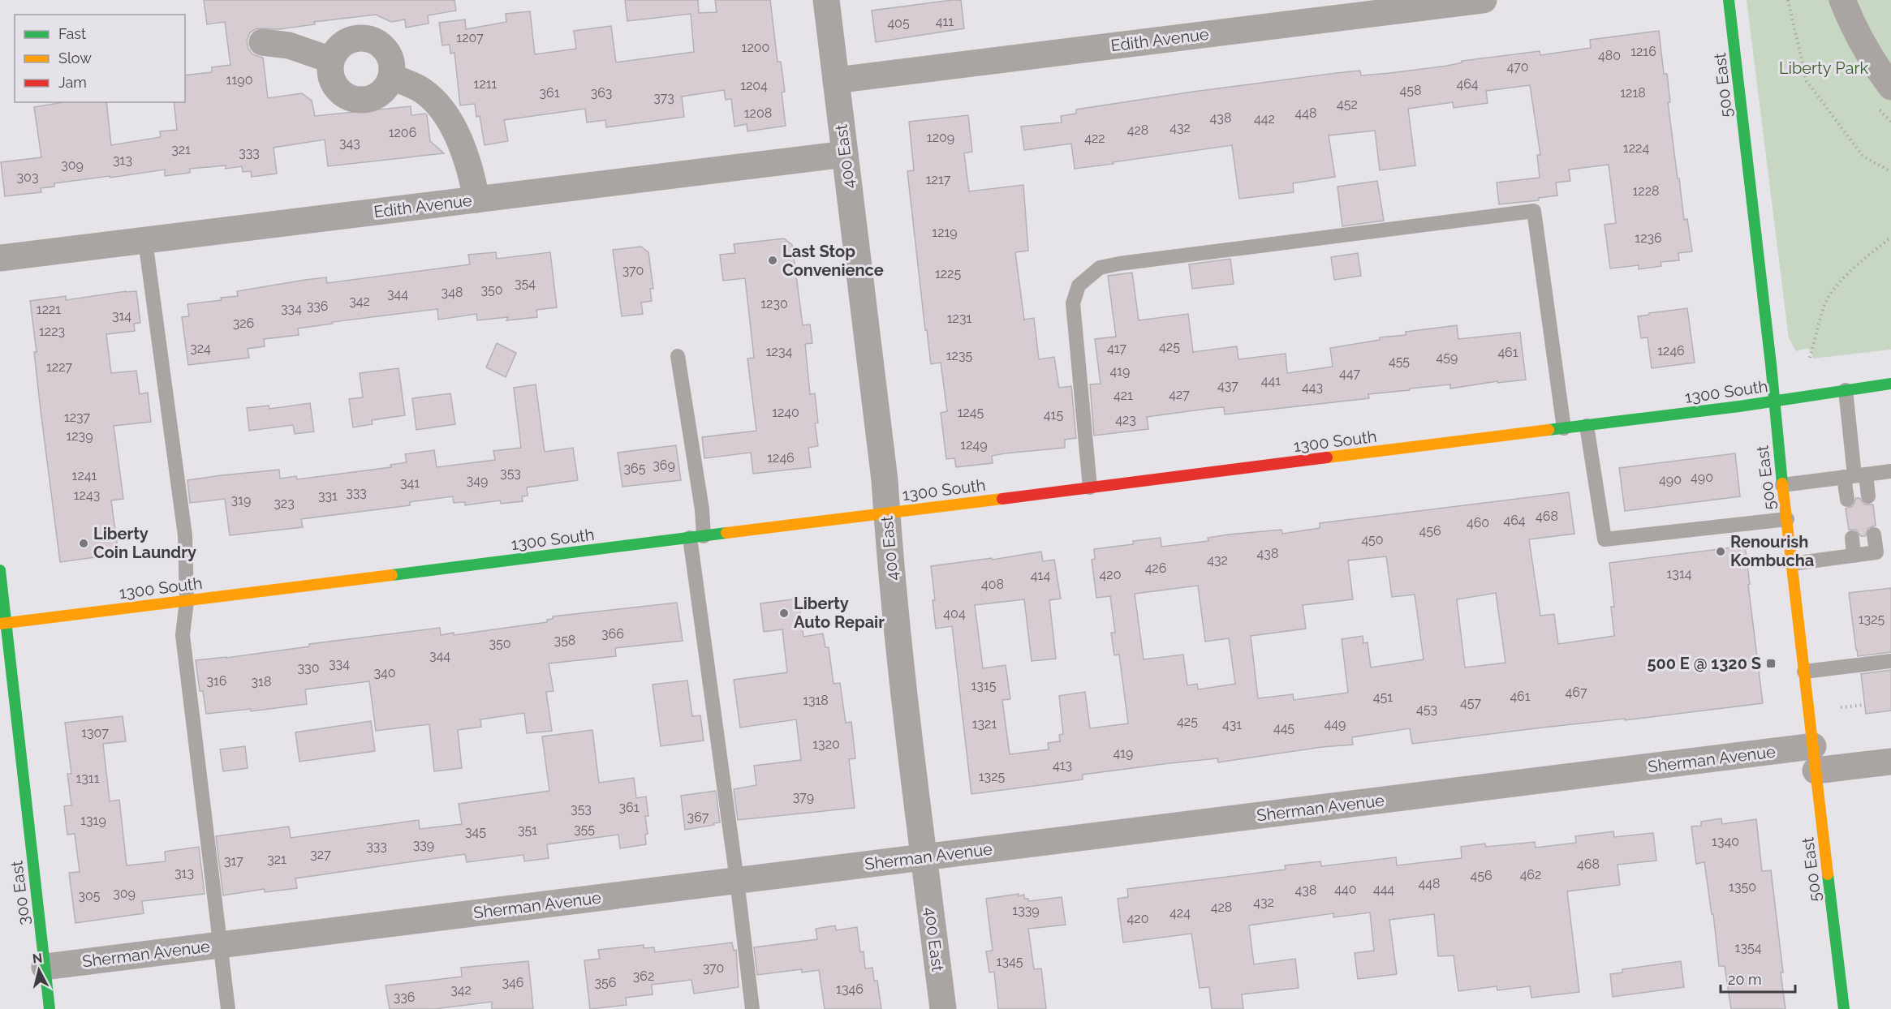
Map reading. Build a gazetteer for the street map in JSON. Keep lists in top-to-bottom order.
{
  "streets": {
    "main road": ["500 East", "1300 South", "300 East"],
    "street": ["Edith Avenue", "400 East", "Sherman Avenue"]
  },
  "crossings": [
    ["Edith Avenue", "400 East"],
    ["500 East", "1300 South"],
    ["500 East", "Sherman Avenue"],
    ["400 East", "1300 South"],
    ["400 East", "Sherman Avenue"],
    ["1300 South", "300 East"],
    ["Sherman Avenue", "300 East"]
  ],
  "parks": ["Liberty Park"],
  "places": {
    "other": [
      "Last Stop Convenience",
      "Liberty Coin Laundry",
      "Renourish Kombucha",
      "Liberty Auto Repair"
    ],
    "transit": ["500 E @ 1320 S"]
  },
  "house_numbers": [
    "411",
    "405",
    "1207",
    "1200",
    "1216",
    "480",
    "470",
    "1190",
    "1211",
    "464",
    "1204",
    "458",
    "361",
    "363",
    "1218",
    "373",
    "452",
    "1208",
    "448",
    "438",
    "442",
    "432",
    "428",
    "1206",
    "1209",
    "422",
    "343",
    "1224",
    "321",
    "333",
    "313",
    "309",
    "303",
    "1217",
    "1228",
    "1219",
    "1236",
    "370",
    "1225",
    "354",
    "350",
    "348",
    "344",
    "342",
    "1230",
    "336",
    "334",
    "1221",
    "314",
    "1231",
    "326",
    "1223",
    "425",
    "324",
    "417",
    "1246",
    "1234",
    "461",
    "1235",
    "459",
    "455",
    "1227",
    "419",
    "447",
    "441",
    "437",
    "443",
    "427",
    "421",
    "1240",
    "1245",
    "415",
    "1237",
    "423",
    "1239",
    "1249",
    "1246",
    "369",
    "365",
    "353",
    "1241",
    "490",
    "490",
    "349",
    "341",
    "333",
    "1243",
    "331",
    "319",
    "323",
    "468",
    "464",
    "460",
    "456",
    "450",
    "438",
    "432",
    "426",
    "1314",
    "420",
    "414",
    "408",
    "404",
    "1325",
    "366",
    "358",
    "350",
    "344",
    "334",
    "330",
    "340",
    "316",
    "318",
    "1315",
    "467",
    "461",
    "451",
    "1318",
    "457",
    "453",
    "425",
    "1321",
    "449",
    "431",
    "445",
    "1307",
    "1320",
    "419",
    "413",
    "1325",
    "1311",
    "379",
    "361",
    "353",
    "367",
    "1319",
    "355",
    "351",
    "345",
    "1340",
    "339",
    "333",
    "327",
    "321",
    "317",
    "468",
    "313",
    "462",
    "456",
    "448",
    "1350",
    "440",
    "444",
    "438",
    "309",
    "305",
    "432",
    "428",
    "1339",
    "424",
    "420",
    "1354",
    "1345",
    "370",
    "362",
    "346",
    "356",
    "1346",
    "342",
    "336"
  ],
  "legend": ["Fast", "Slow", "Jam"],
  "scale_bar": "20 m",
  "north": "top"
}
